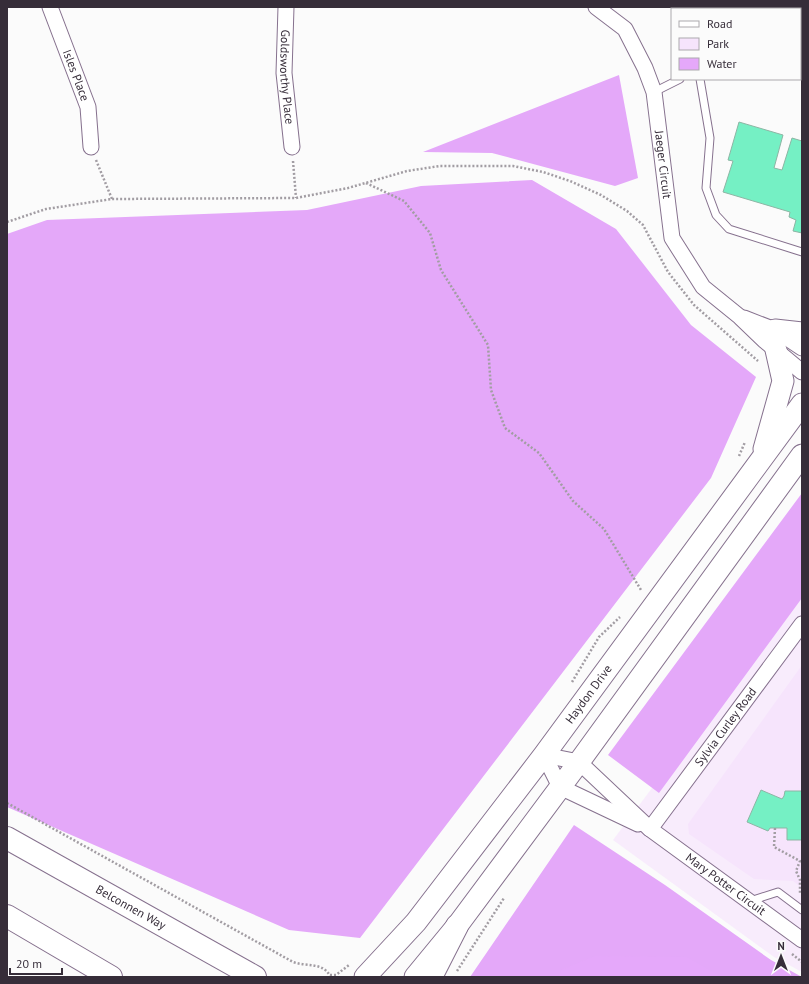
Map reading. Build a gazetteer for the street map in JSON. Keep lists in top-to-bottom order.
{
  "streets": {
    "main road": ["Haydon Drive", "Belconnen Way"],
    "street": [
      "Isles Place",
      "Goldsworthy Place",
      "Jaeger Circuit",
      "Sylvia Curley Road",
      "Mary Potter Circuit"
    ]
  },
  "crossings": [
    ["Sylvia Curley Road", "Mary Potter Circuit"]
  ],
  "legend": ["Road", "Park", "Water"],
  "scale_bar": "20 m",
  "north": "top"
}
